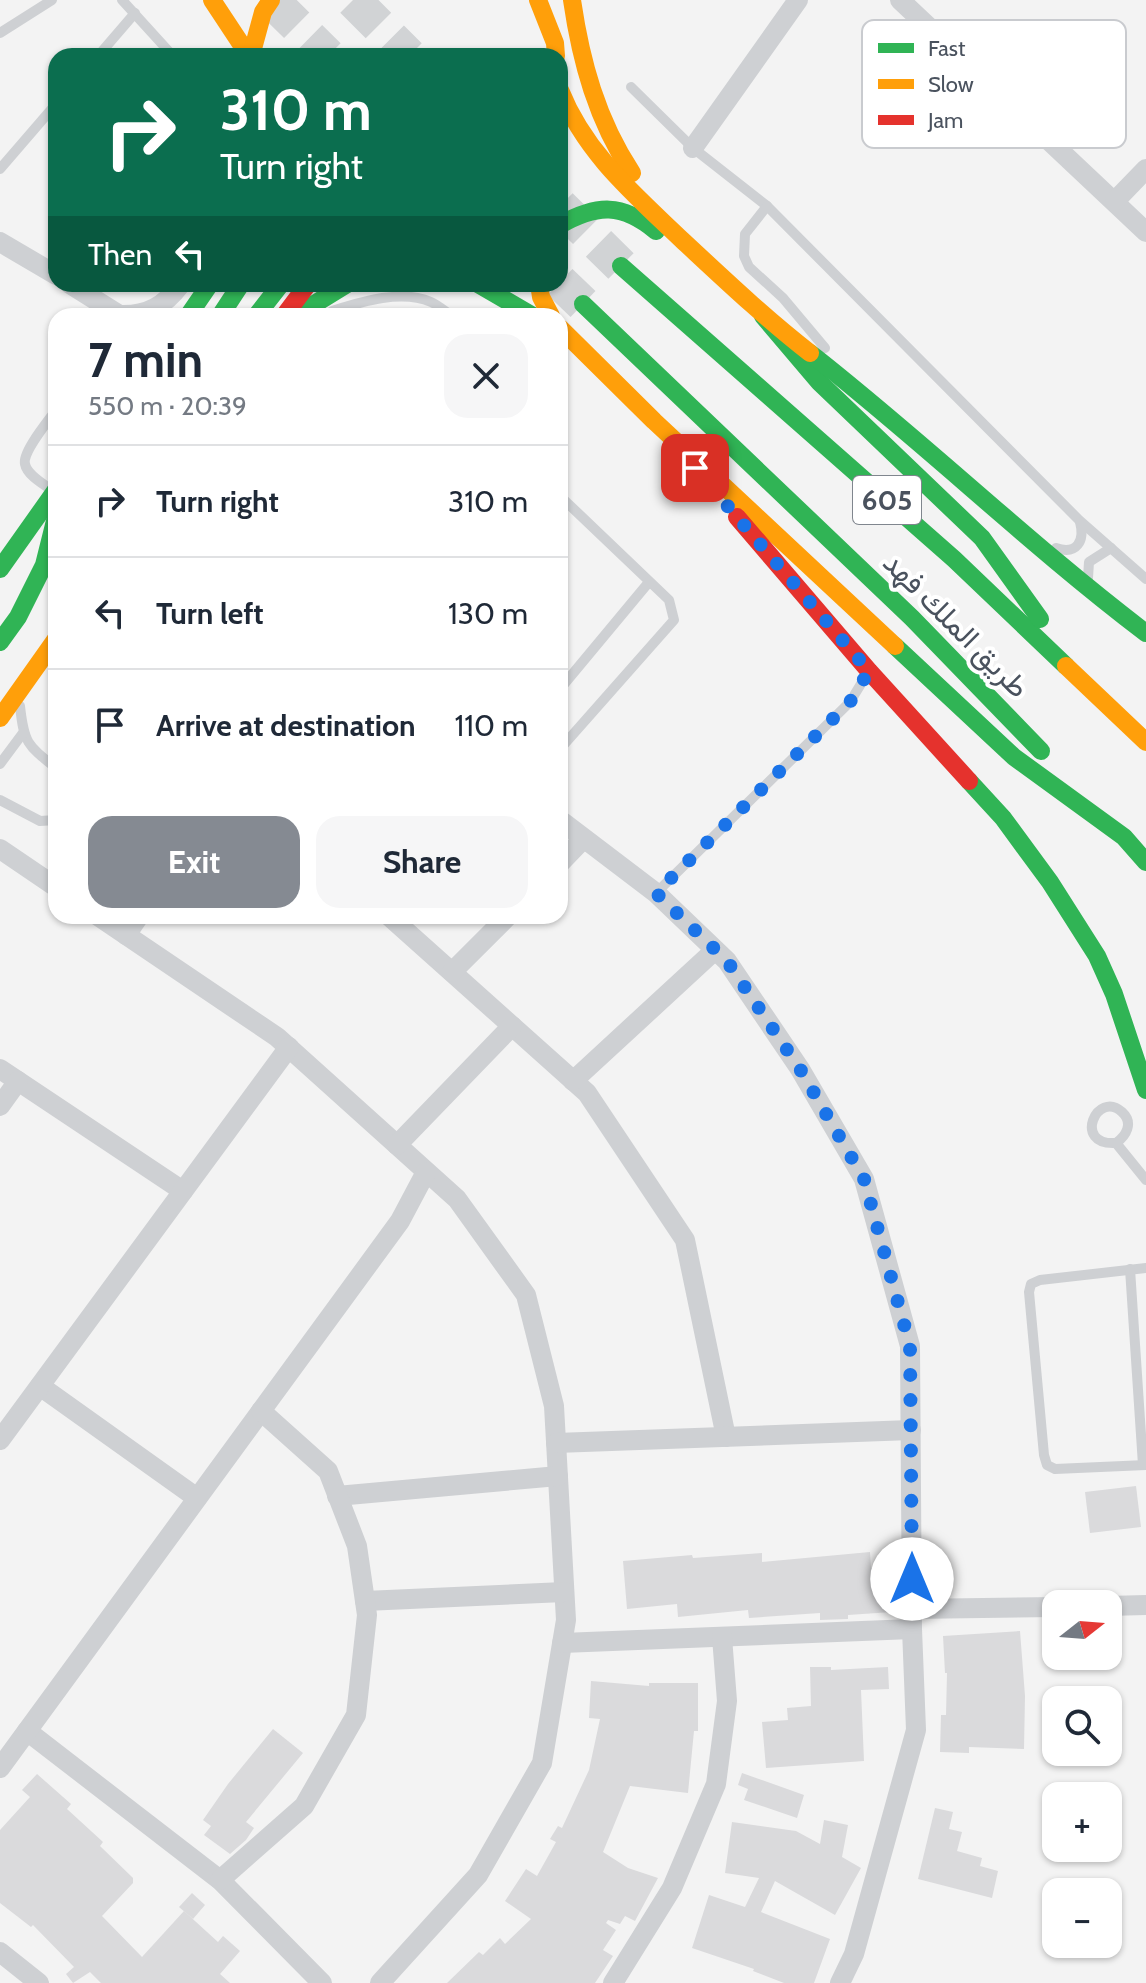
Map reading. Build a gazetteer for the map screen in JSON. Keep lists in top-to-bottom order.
{
  "streets": {
    "main road": ["605", "طريق الملك فهد"]
  },
  "legend": ["Fast", "Slow", "Jam"],
  "north": "right",
  "page": {
    "turn": ["310 m", "Turn right"],
    "then": "Then",
    "heading": ["7 min", "550 m · 20:39"],
    "list": [
      {
        "name": "Turn right",
        "value": "310 m"
      },
      {
        "name": "Turn left",
        "value": "130 m"
      },
      {
        "name": "Arrive at destination",
        "value": "110 m"
      }
    ],
    "buttons": ["Exit", "Share"],
    "map_buttons": ["+", "−"]
  }
}
